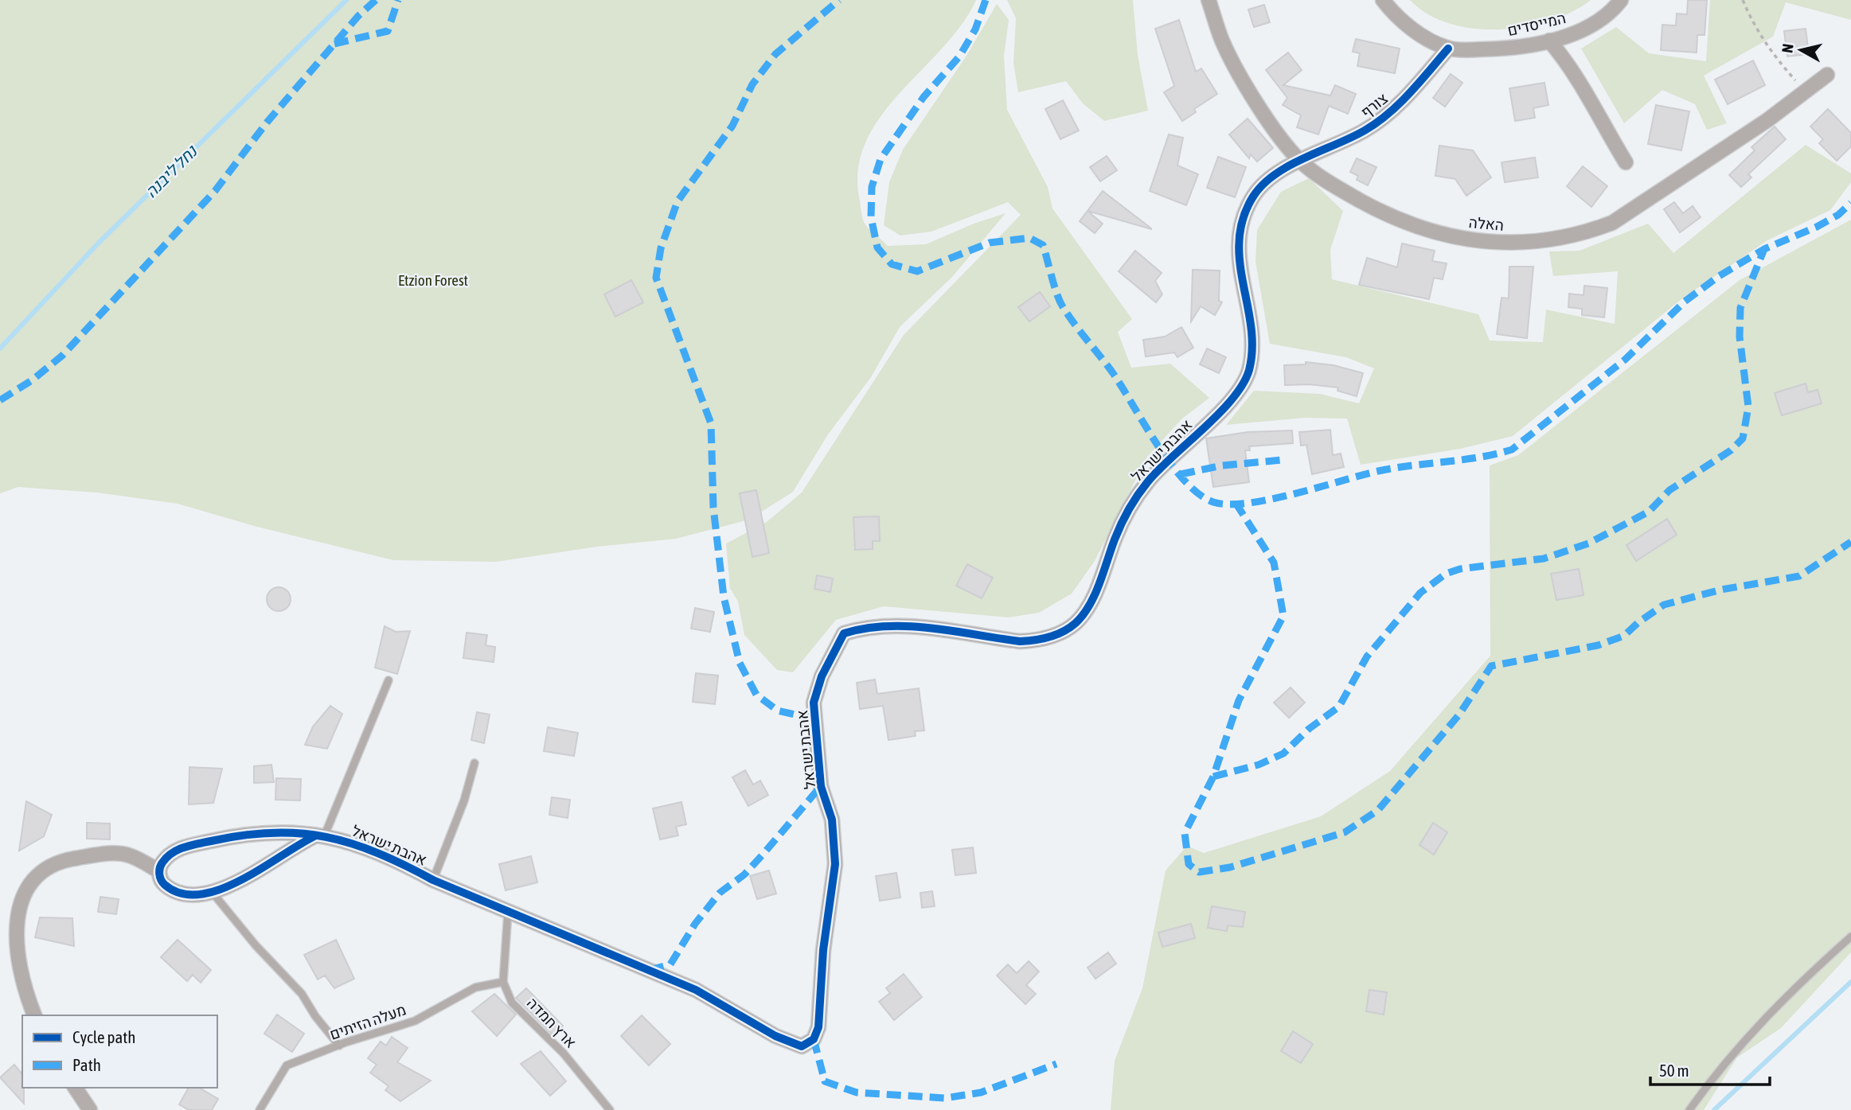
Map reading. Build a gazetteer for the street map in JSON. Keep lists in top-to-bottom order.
{
  "streets": {
    "street": [
      "המייסדים",
      "צורף",
      "האלה",
      "אהבת ישראל"
    ],
    "lane": ["מעלה הזיתים", "ארץ חמדה"]
  },
  "crossings": [
    ["המייסדים", "צורף"],
    ["צורף", "האלה"],
    ["צורף", "אהבת ישראל"],
    ["האלה", "אהבת ישראל"],
    ["מעלה הזיתים", "ארץ חמדה"]
  ],
  "water": ["נחל ליבנה"],
  "parks": ["Etzion Forest"],
  "legend": ["Cycle path", "Path"],
  "scale_bar": "50 m",
  "north": "left"
}
